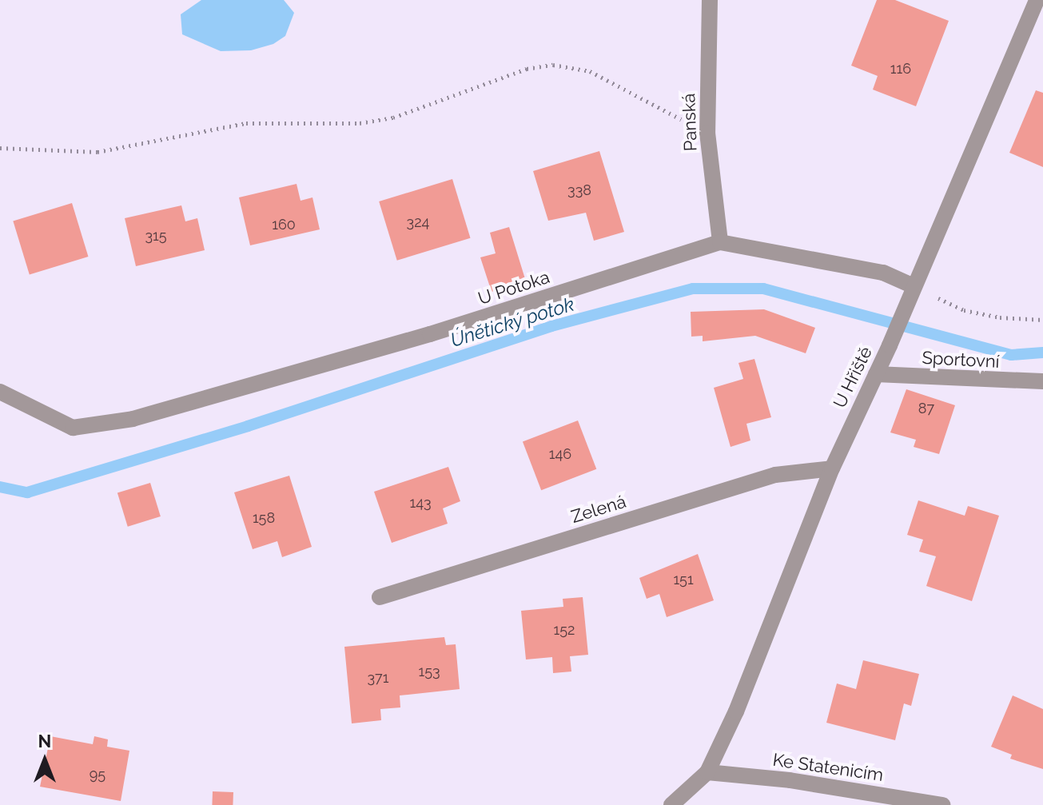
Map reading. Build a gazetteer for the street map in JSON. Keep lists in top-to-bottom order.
{
  "streets": {
    "street": [
      "Panská",
      "U Potoka",
      "Sportovní",
      "U Hřiště",
      "Zelená",
      "Ke Statenicím"
    ]
  },
  "crossings": [
    ["Panská", "U Potoka"],
    ["U Potoka", "U Hřiště"],
    ["Sportovní", "U Hřiště"],
    ["U Hřiště", "Zelená"],
    ["U Hřiště", "Ke Statenicím"]
  ],
  "water": ["Únětický potok"],
  "house_numbers": [
    "116",
    "338",
    "324",
    "160",
    "315",
    "87",
    "146",
    "143",
    "158",
    "151",
    "152",
    "153",
    "371",
    "95"
  ],
  "north": "top"
}
